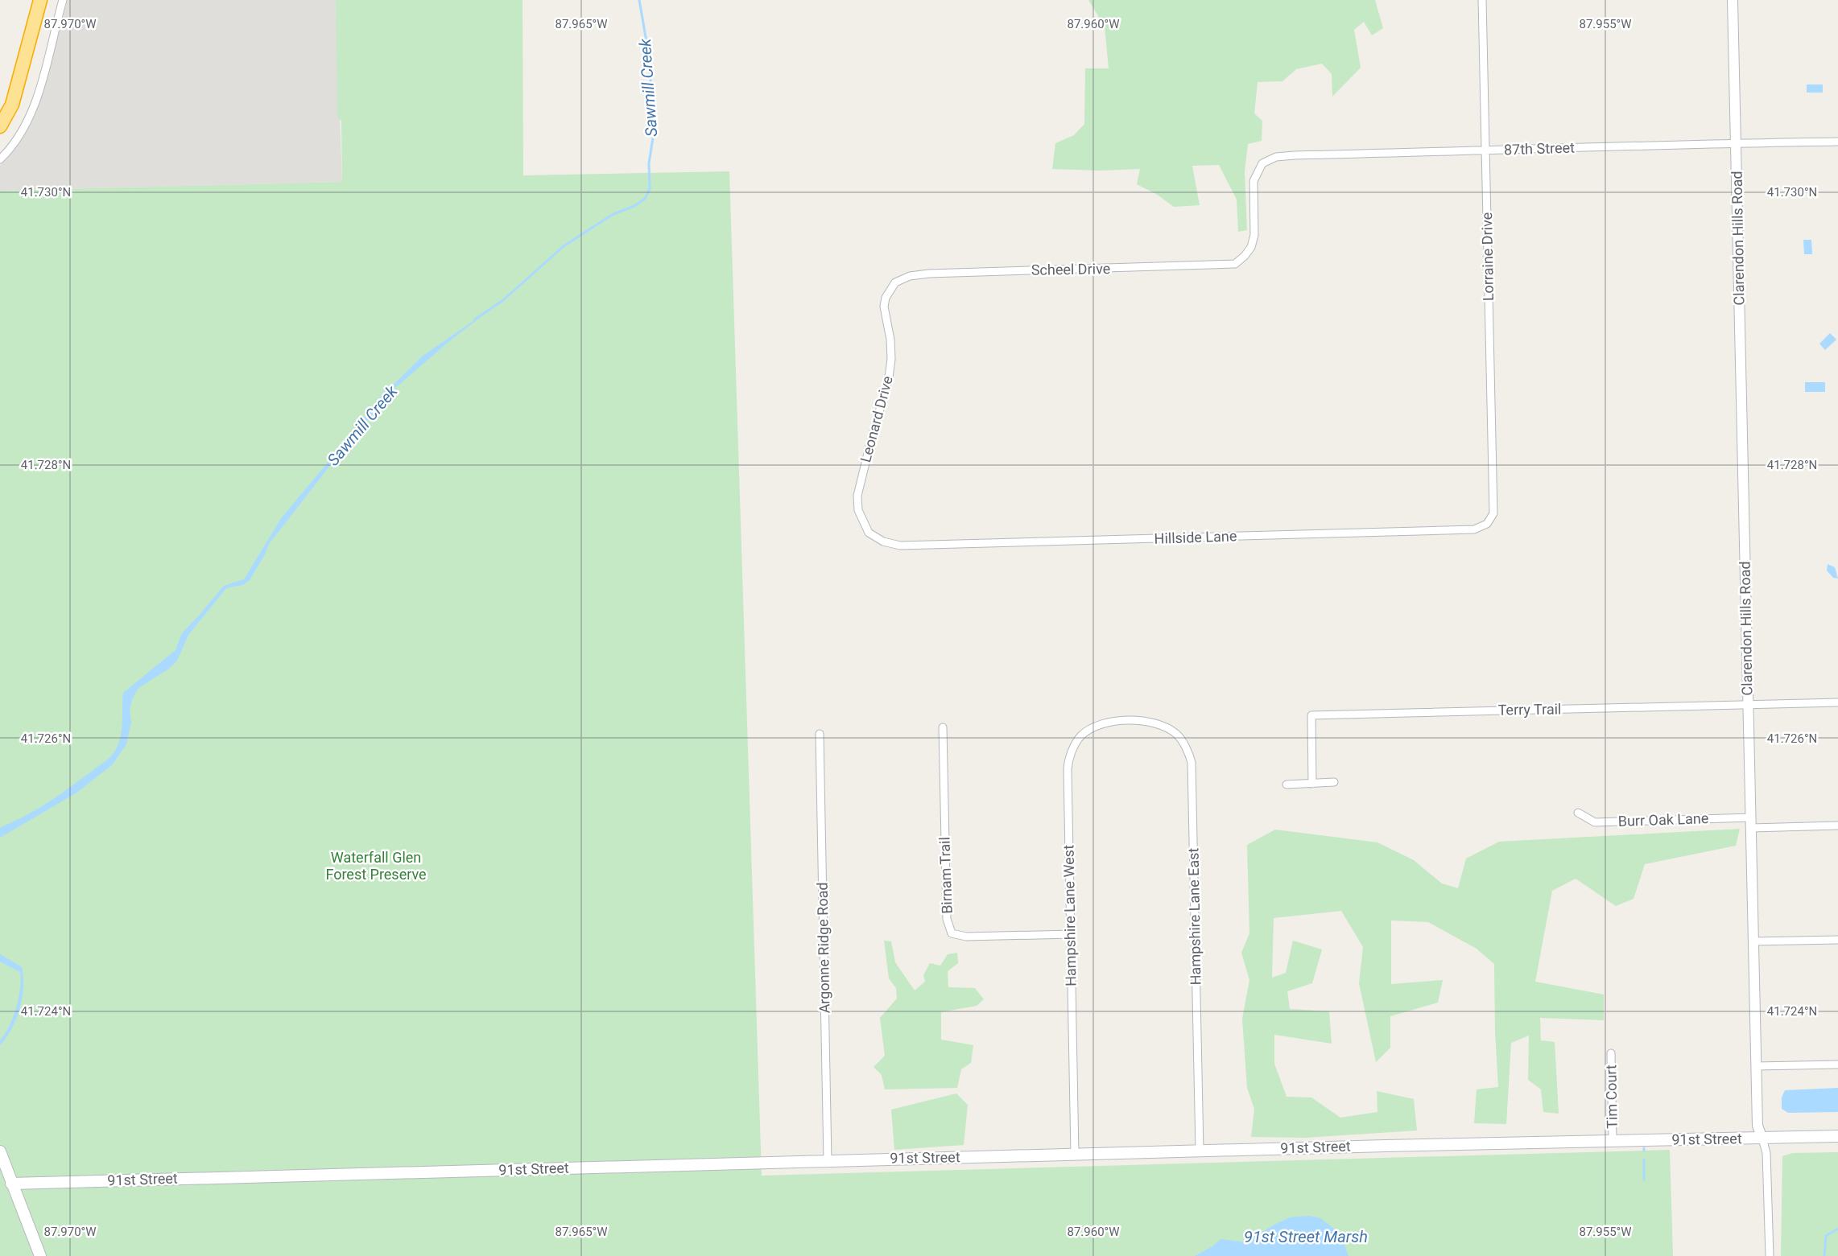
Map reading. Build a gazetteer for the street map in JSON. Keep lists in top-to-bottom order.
{
  "streets": {
    "main road": ["91st Street"],
    "street": [
      "87th Street",
      "Clarendon Hills Road",
      "Lorraine Drive",
      "Scheel Drive",
      "Leonard Drive",
      "Hillside Lane",
      "Terry Trail",
      "Burr Oak Lane",
      "Birnam Trail",
      "Hampshire Lane West",
      "Hampshire Lane East",
      "Argonne Ridge Road",
      "Tim Court"
    ]
  },
  "crossings": [
    ["87th Street", "Clarendon Hills Road"],
    ["87th Street", "Lorraine Drive"],
    ["87th Street", "Scheel Drive"],
    ["Clarendon Hills Road", "Terry Trail"],
    ["Clarendon Hills Road", "Burr Oak Lane"],
    ["Clarendon Hills Road", "91st Street"],
    ["Lorraine Drive", "Hillside Lane"],
    ["Scheel Drive", "Leonard Drive"],
    ["Leonard Drive", "Hillside Lane"],
    ["Birnam Trail", "Hampshire Lane West"],
    ["Hampshire Lane West", "Hampshire Lane East"],
    ["Hampshire Lane West", "91st Street"],
    ["Hampshire Lane East", "91st Street"],
    ["Argonne Ridge Road", "91st Street"],
    ["Tim Court", "91st Street"]
  ],
  "water": ["Sawmill Creek", "91st Street Marsh"],
  "parks": ["Waterfall Glen Forest Preserve"],
  "coordinates": [
    "87.970°W",
    "87.965°W",
    "87.960°W",
    "87.955°W",
    "41.730°N",
    "41.728°N",
    "41.726°N",
    "41.724°N"
  ]
}
